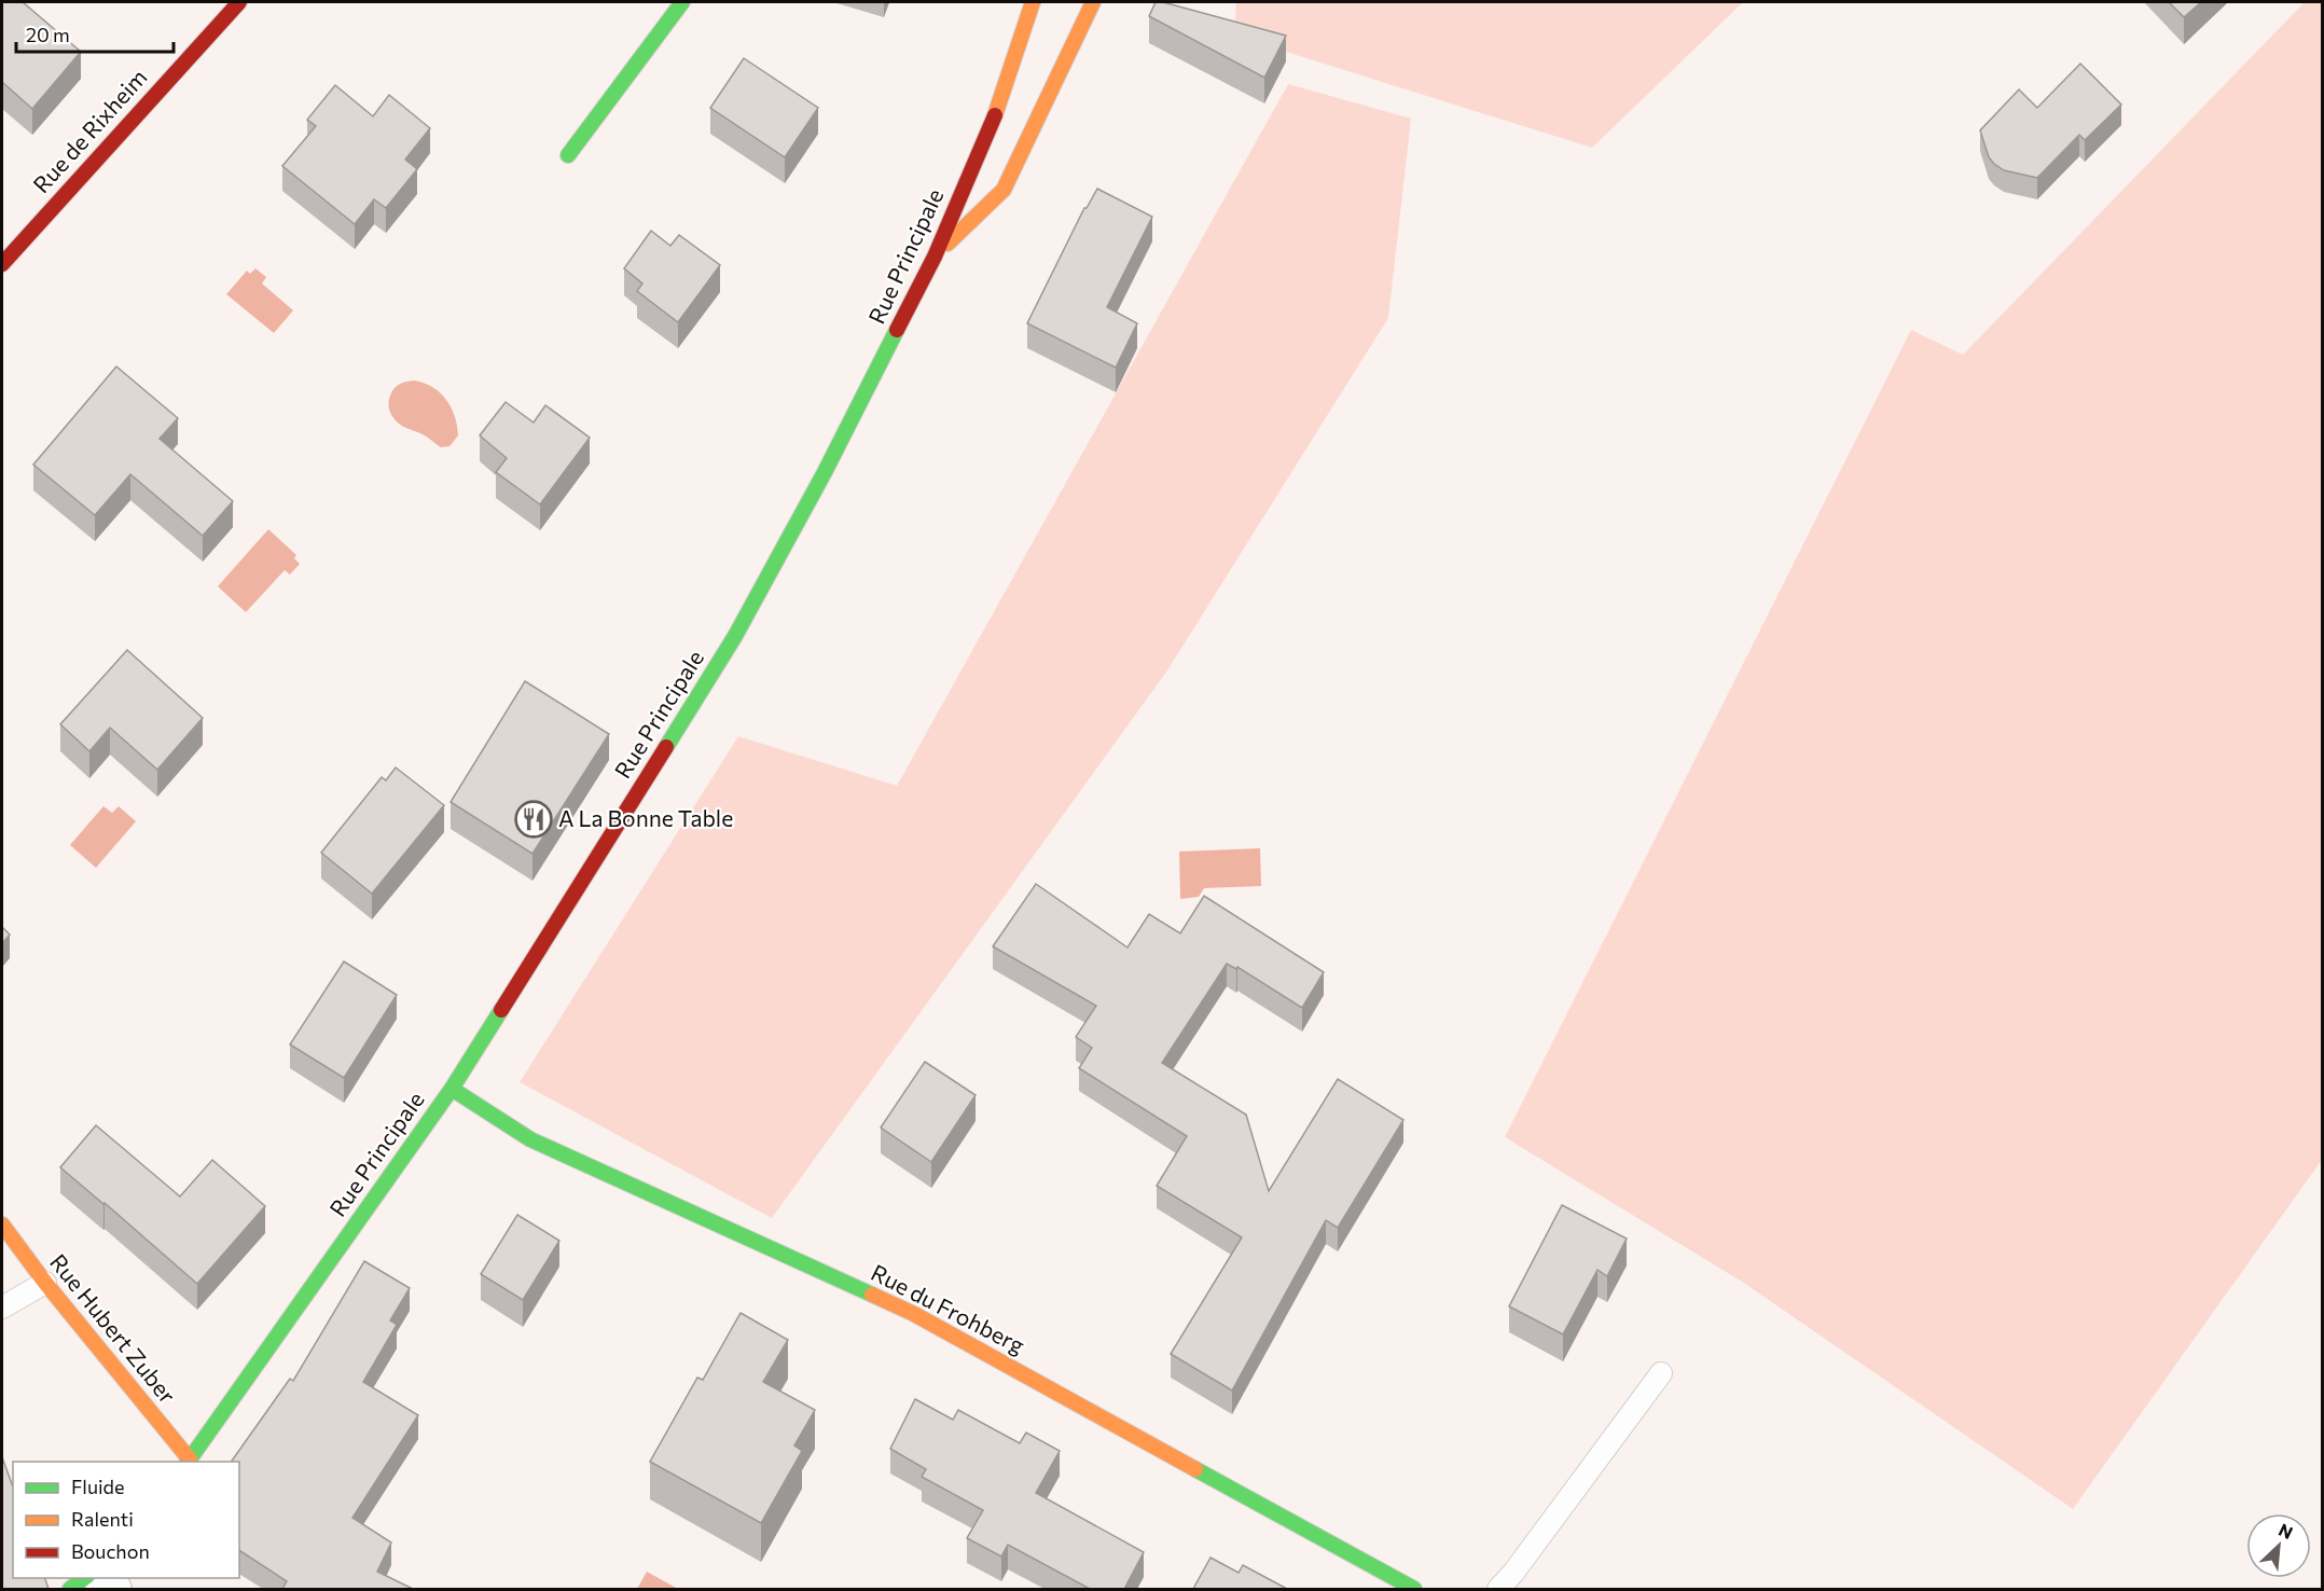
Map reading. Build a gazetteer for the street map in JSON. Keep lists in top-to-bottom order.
{
  "streets": {
    "street": [
      "Rue de Rixheim",
      "Rue Principale",
      "Rue du Frohberg",
      "Rue Hubert Zuber"
    ]
  },
  "crossings": [
    ["Rue Principale", "Rue du Frohberg"],
    ["Rue Principale", "Rue Hubert Zuber"]
  ],
  "places": {
    "restaurant": ["A La Bonne Table"]
  },
  "legend": ["Fluide", "Ralenti", "Bouchon"],
  "scale_bar": "20 m",
  "north": "top right"
}
